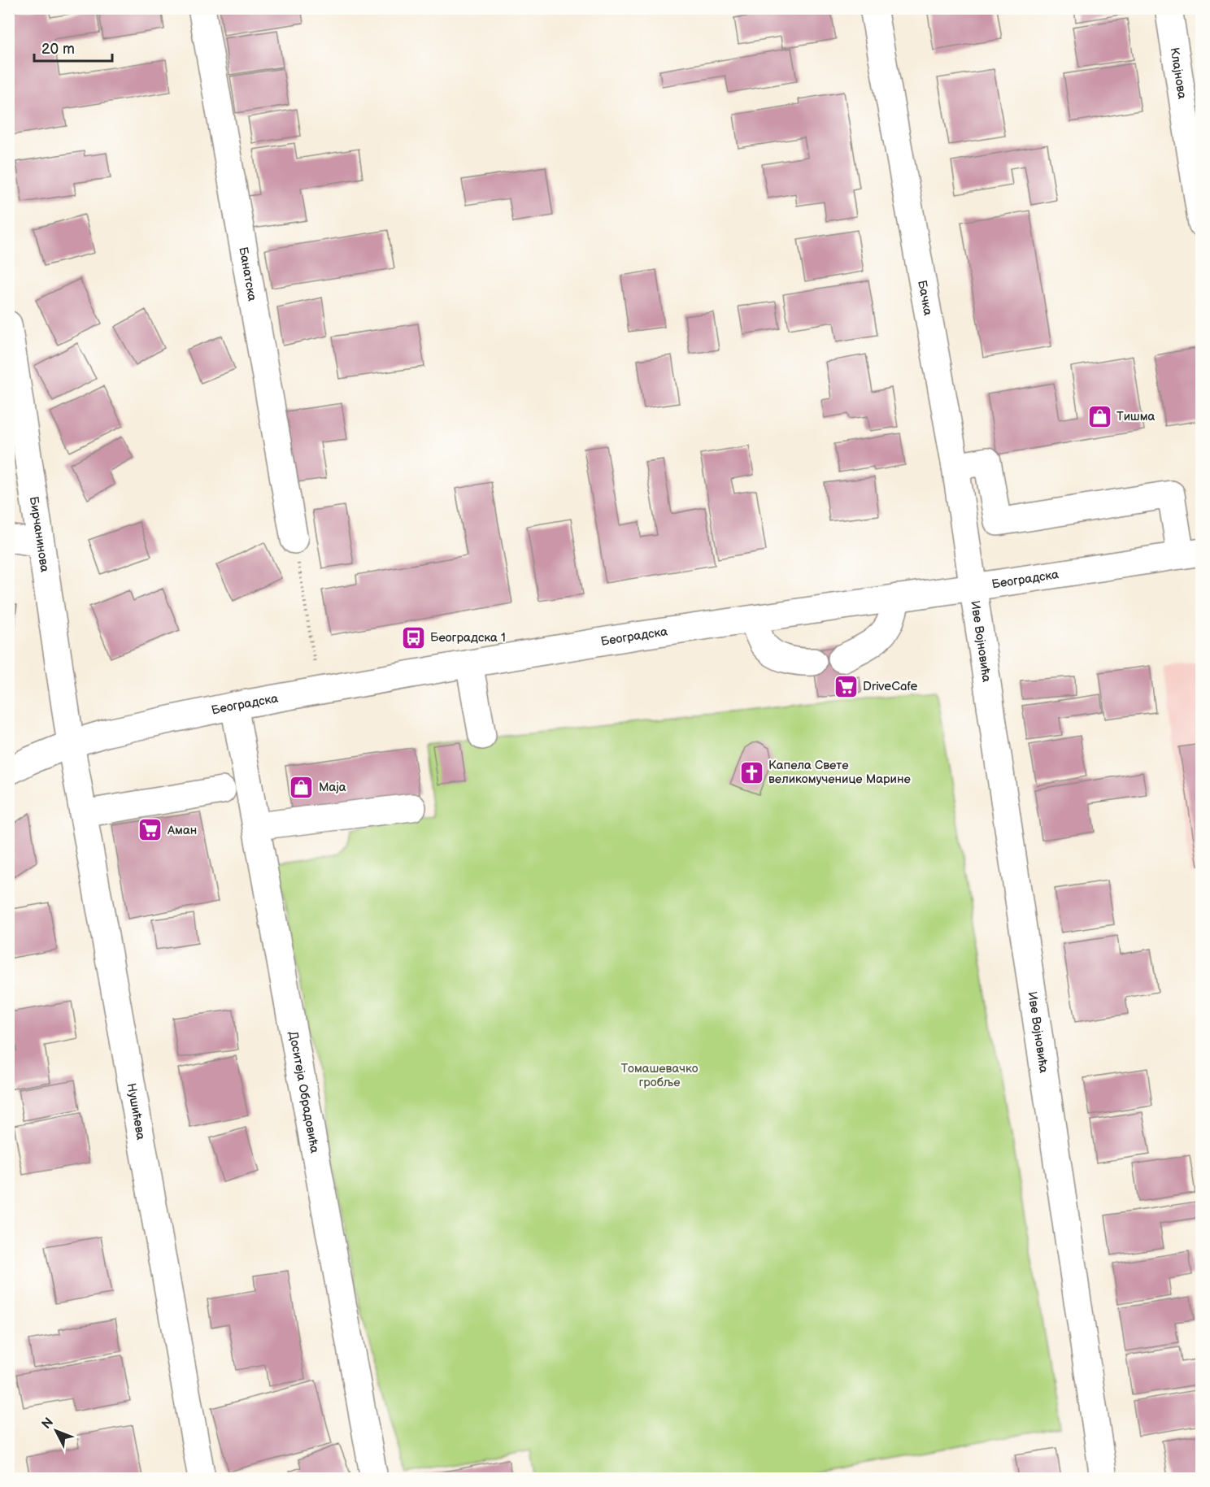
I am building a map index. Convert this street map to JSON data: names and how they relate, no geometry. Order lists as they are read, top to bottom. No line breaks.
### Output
{"streets":{"street":["Клајнова","Банатска","Бачка","Бирчанинова","Београдска","Иве Војновића","Доситеја Обрадовића","Нушићева"]},"crossings":[["Бачка","Београдска"],["Бачка","Иве Војновића"],["Бирчанинова","Београдска"],["Бирчанинова","Нушићева"],["Београдска","Иве Војновића"],["Београдска","Доситеја Обрадовића"],["Београдска","Нушићева"]],"parks":["Томашевачко гробље"],"places":{"shop":["Тишма","Маја"],"bus stop":["Београдска 1"],"supermarket":["DriveCafe","Аман"],"church":["Капела Свете великомученице Марине"]},"scale_bar":"20 m","north":"top left"}
